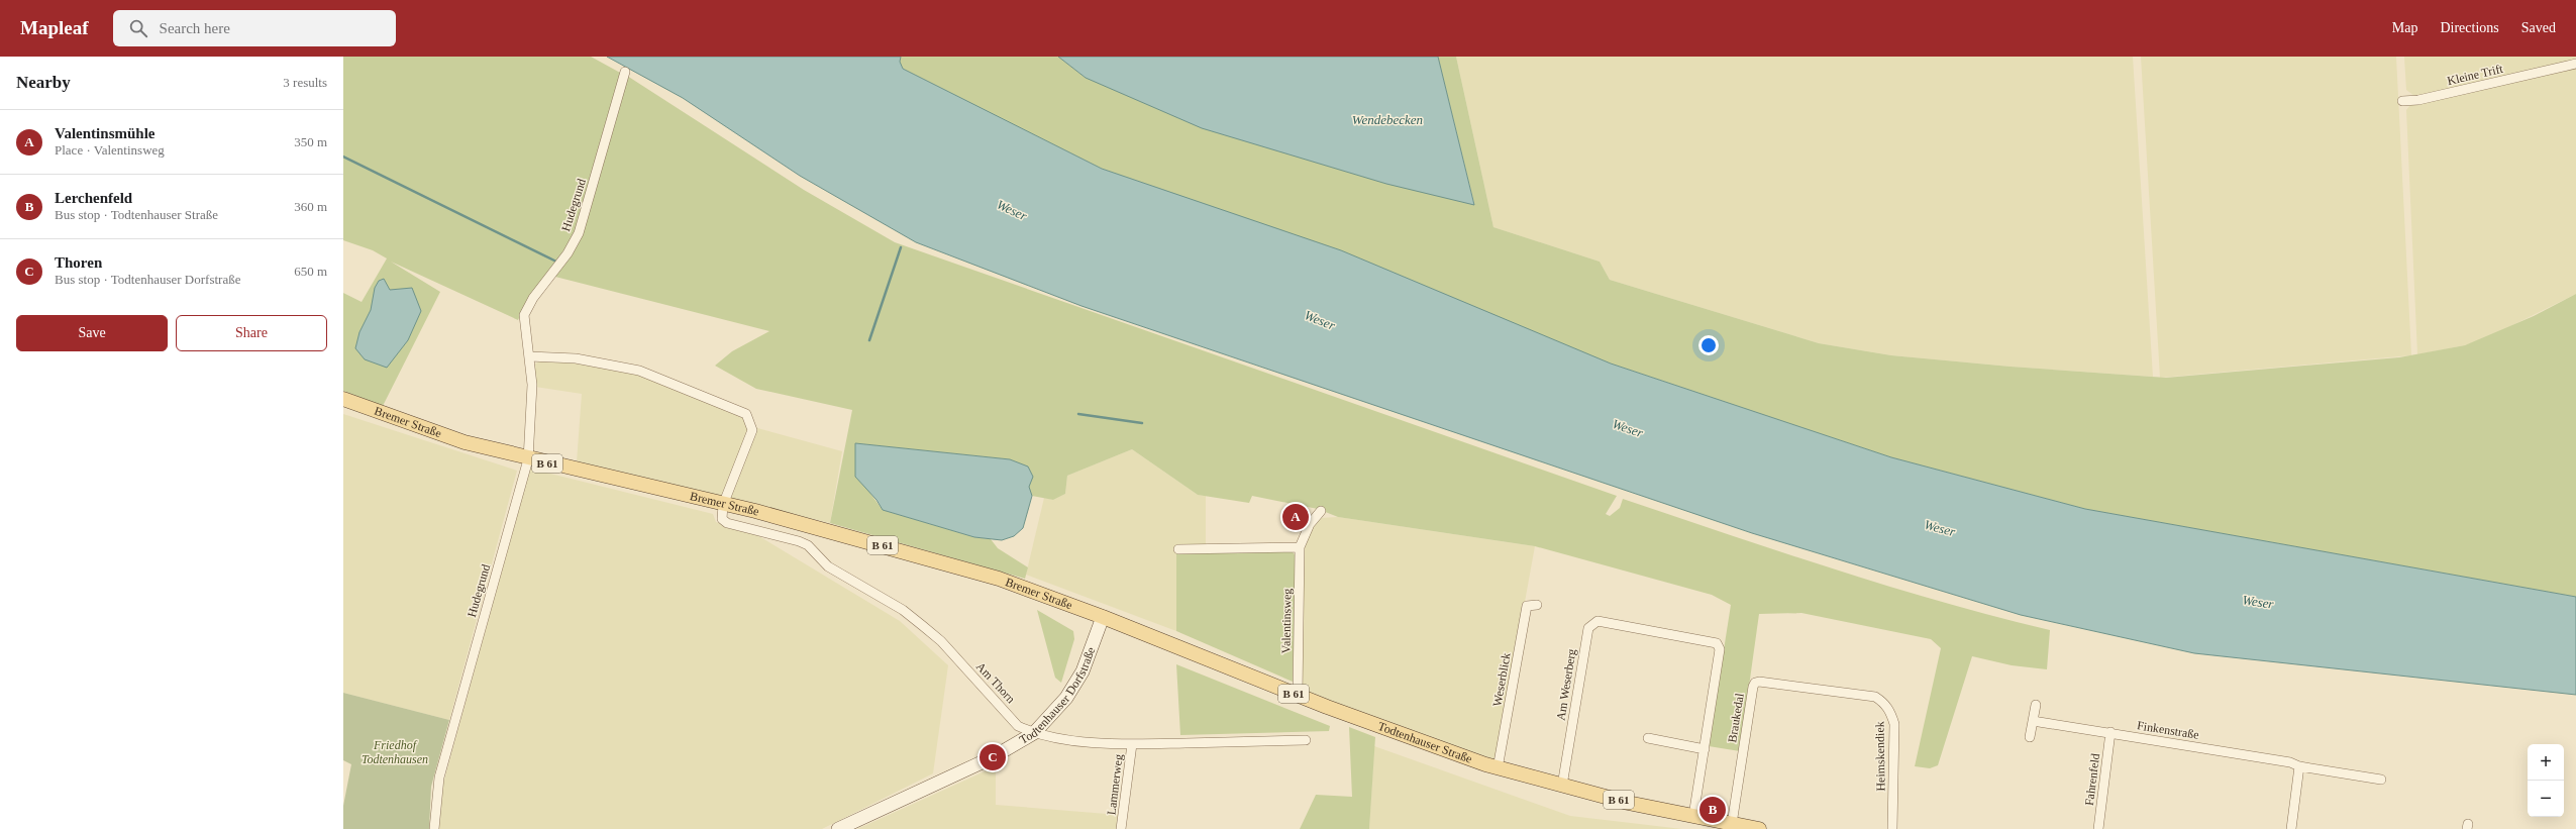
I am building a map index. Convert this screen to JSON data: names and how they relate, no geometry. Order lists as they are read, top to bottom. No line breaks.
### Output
{"streets":{"main road":["Bremer Straße","B 61","Todtenhauser Straße"],"street":["Kleine Trift","Hudegrund","Valentinsweg","Weserblick","Am Thorn","Am Weserberg","Todtenhauser Dorfstraße","Braukedal","Finkenstraße","Heimskendiek","Fahrenfeld","Lammerweg"]},"crossings":[["Hudegrund","Bremer Straße"],["Bremer Straße","Am Thorn"],["Bremer Straße","Todtenhauser Dorfstraße"],["Bremer Straße","Todtenhauser Straße"],["Valentinsweg","Todtenhauser Straße"],["Weserblick","Todtenhauser Straße"],["Am Thorn","Todtenhauser Dorfstraße"],["Am Thorn","Lammerweg"],["Am Weserberg","Todtenhauser Straße"],["Todtenhauser Dorfstraße","Todtenhauser Straße"],["Braukedal","Todtenhauser Straße"],["Braukedal","Heimskendiek"],["Finkenstraße","Fahrenfeld"]],"water":["Wendebecken","Weser"],"parks":["Friedhof Todtenhausen"],"page":{"header":"Mapleaf","search":"Search here","nav":["Map","Directions","Saved"],"heading":["Nearby","3 results"],"list":[{"mark":"A","name":"Valentinsmühle","note":"Place · Valentinsweg","value":"350 m"},{"mark":"B","name":"Lerchenfeld","note":"Bus stop · Todtenhauser Straße","value":"360 m"},{"mark":"C","name":"Thoren","note":"Bus stop · Todtenhauser Dorfstraße","value":"650 m"}],"buttons":["Save","Share"],"pins":["A","C","B"],"map_buttons":["+","−"]}}
